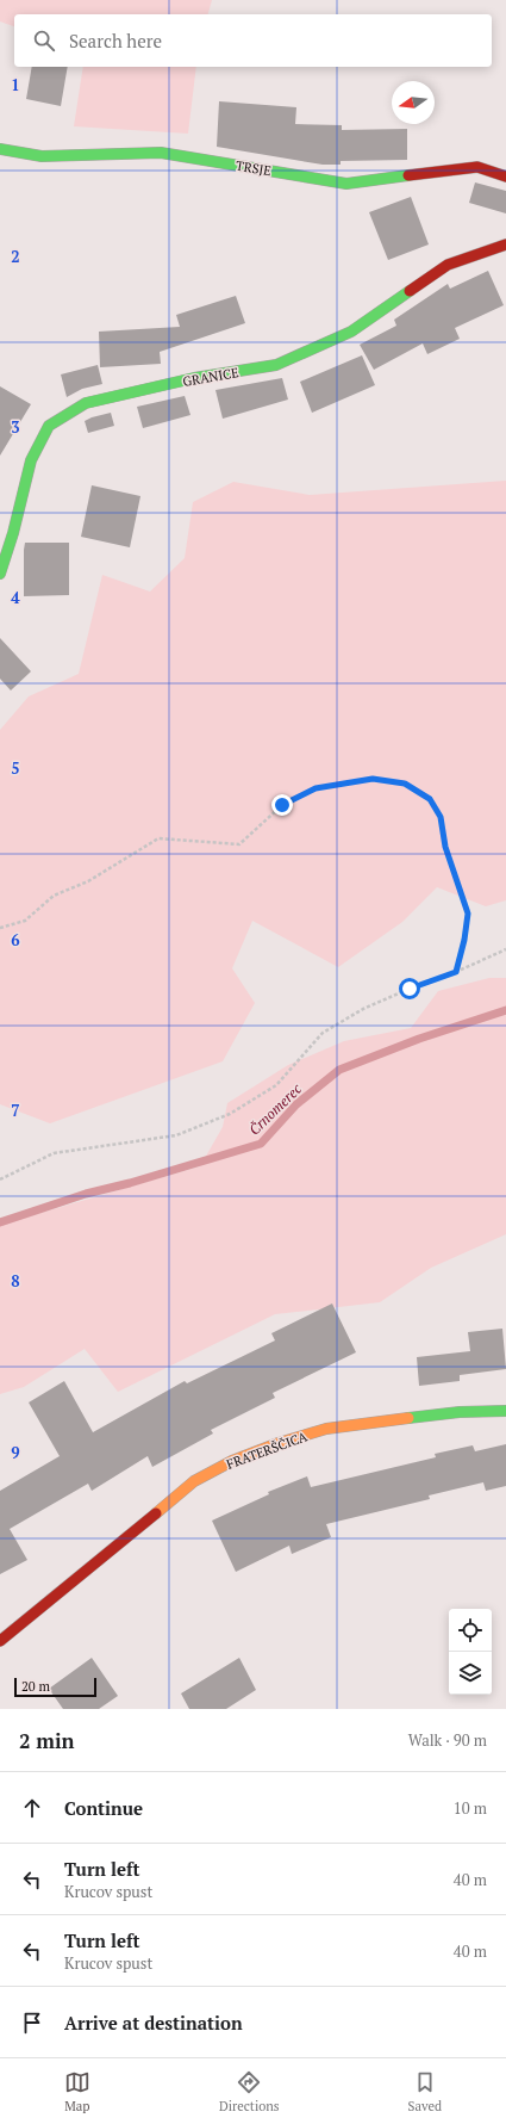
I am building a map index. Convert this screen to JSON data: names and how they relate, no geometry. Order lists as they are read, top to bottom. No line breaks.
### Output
{"streets":{"street":["TRSJE","GRANICE","FRATERŠČICA"]},"water":["Črnomerec"],"scale_bar":"20 m","north":"left","page":{"search":"Search here","scale":"20 m","heading":["2 min","Walk · 90 m"],"list":[["Continue","10 m"],["Turn left","Krucov spust","40 m"],["Turn left","Krucov spust","40 m"],"Arrive at destination"],"nav":["Map","Directions","Saved"]},"grid":{"rows":["1","2","3","4","5","6","7","8","9"]}}
